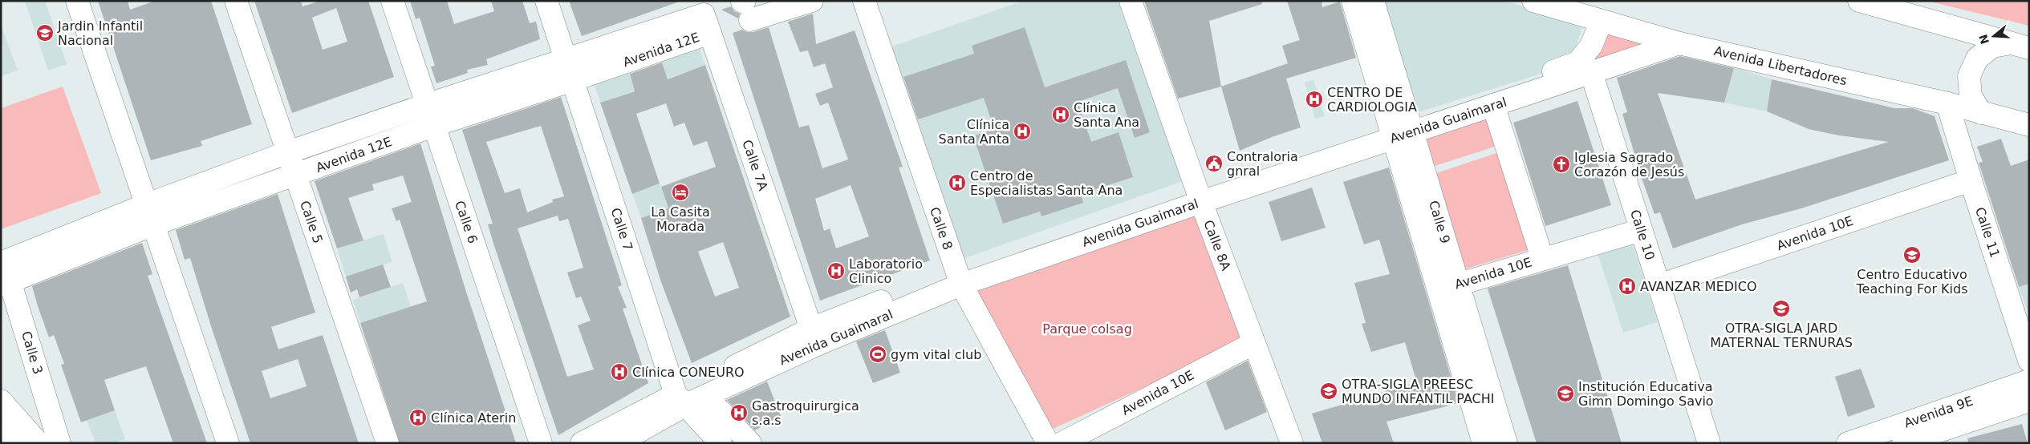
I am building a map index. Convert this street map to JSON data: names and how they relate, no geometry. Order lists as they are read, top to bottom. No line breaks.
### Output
{"streets":{"street":["Avenida 12E","Avenida Libertadores","Avenida Guaimaral","Calle 7A","Calle 5","Calle 6","Calle 9","Calle 8","Calle 7","Calle 11","Avenida 10E","Calle 10","Calle 8A","Calle 3","Avenida 9E"]},"crossings":[["Avenida 12E","Calle 7A"],["Avenida 12E","Calle 5"],["Avenida 12E","Calle 6"],["Avenida 12E","Calle 7"],["Avenida 12E","Calle 3"],["Avenida Libertadores","Avenida Guaimaral"],["Avenida Libertadores","Calle 11"],["Avenida Guaimaral","Calle 7A"],["Avenida Guaimaral","Calle 9"],["Avenida Guaimaral","Calle 8"],["Avenida Guaimaral","Calle 7"],["Avenida Guaimaral","Calle 10"],["Avenida Guaimaral","Calle 8A"],["Calle 9","Avenida 10E"],["Calle 11","Avenida 10E"],["Avenida 10E","Calle 10"],["Avenida 10E","Calle 8A"]],"parks":["Parque colsag"],"places":{"school or university":["Jardin Infantil Nacional","Centro Educativo Teaching For Kids","OTRA-SIGLA JARD MATERNAL TERNURAS","OTRA-SIGLA PREESC MUNDO INFANTIL PACHI","Institución Educativa Gimn Domingo Savio"],"hospital":["CENTRO DE CARDIOLOGIA","Clínica Santa Ana","Clínica Santa Anta","Centro de Especialistas Santa Ana","Laboratorio Clinico","AVANZAR MEDICO","Clínica CONEURO","Gastroquirurgica s.a.s","Clínica Aterin"],"public building":["Contraloria gnral"],"church":["Iglesia Sagrado Corazón de Jesús"],"hotel":["La Casita Morada"],"sports":["gym vital club"]},"north":"left"}
